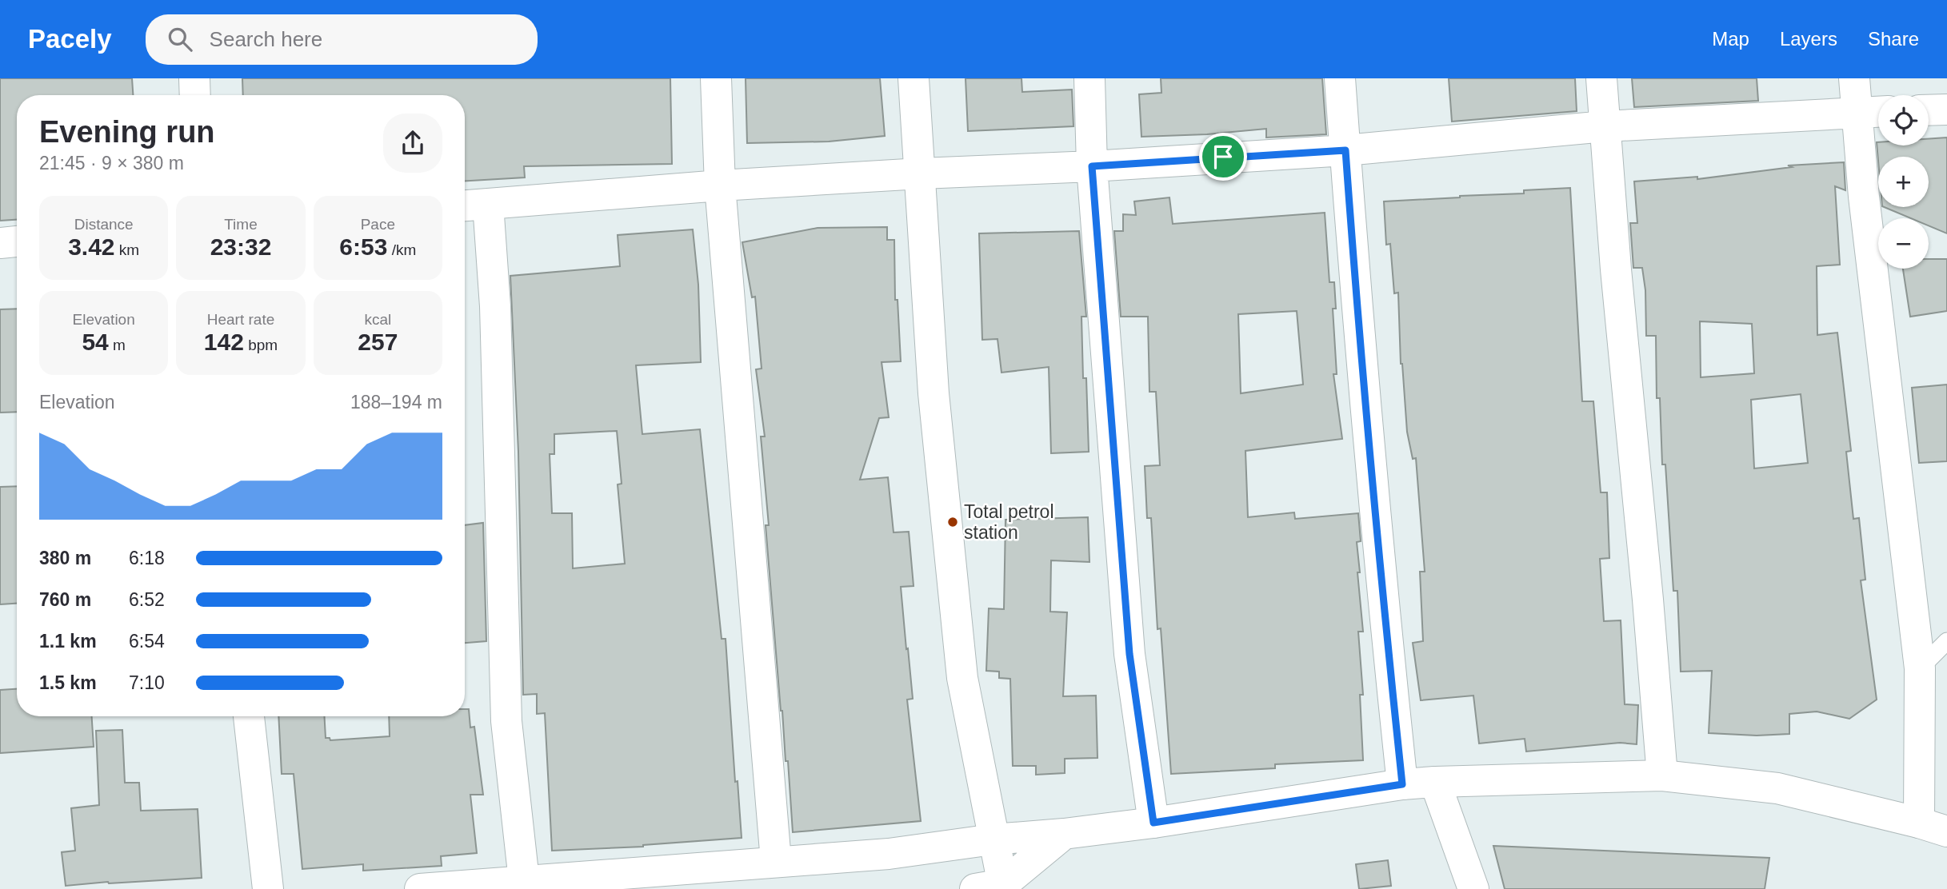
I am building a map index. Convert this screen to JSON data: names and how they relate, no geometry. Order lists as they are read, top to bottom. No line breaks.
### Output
{"places":["Total petrol station"],"page":{"header":"Pacely","search":"Search here","nav":["Map","Layers","Share"],"map_buttons":["+","−"],"heading":["Evening run","21:45 · 9 × 380 m"],"stats":[["Distance","3.42 km"],["Time","23:32"],["Pace","6:53 /km"],["Elevation","54 m"],["Heart rate","142 bpm"],["kcal","257"]],"chart":["Elevation","188–194 m"],"list":[{"name":"380 m","note":"6:18"},{"name":"760 m","note":"6:52"},{"name":"1.1 km","note":"6:54"},{"name":"1.5 km","note":"7:10"}]}}
